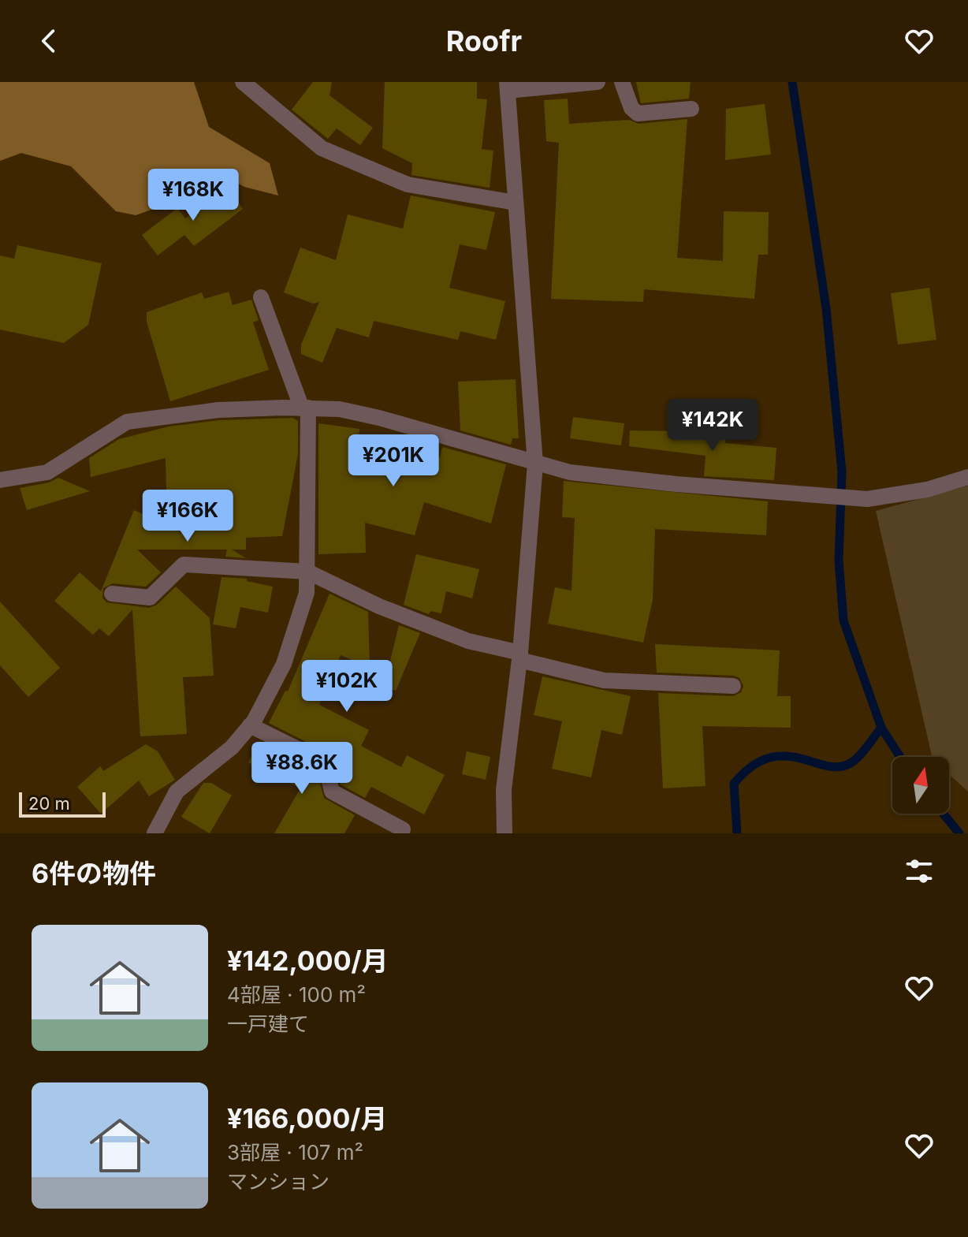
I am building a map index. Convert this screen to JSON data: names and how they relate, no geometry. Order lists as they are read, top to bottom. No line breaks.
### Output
{"scale_bar":"20 m","north":"top","page":{"header":"Roofr","price":["¥168K","¥142K","¥201K","¥166K","¥102K","¥88.6K"],"scale":"20 m","heading":"6件の物件","list":[{"name":"¥142,000/月","note":"4部屋 · 100 m² · 一戸建て"},{"name":"¥166,000/月","note":"3部屋 · 107 m² · マンション"}]}}
